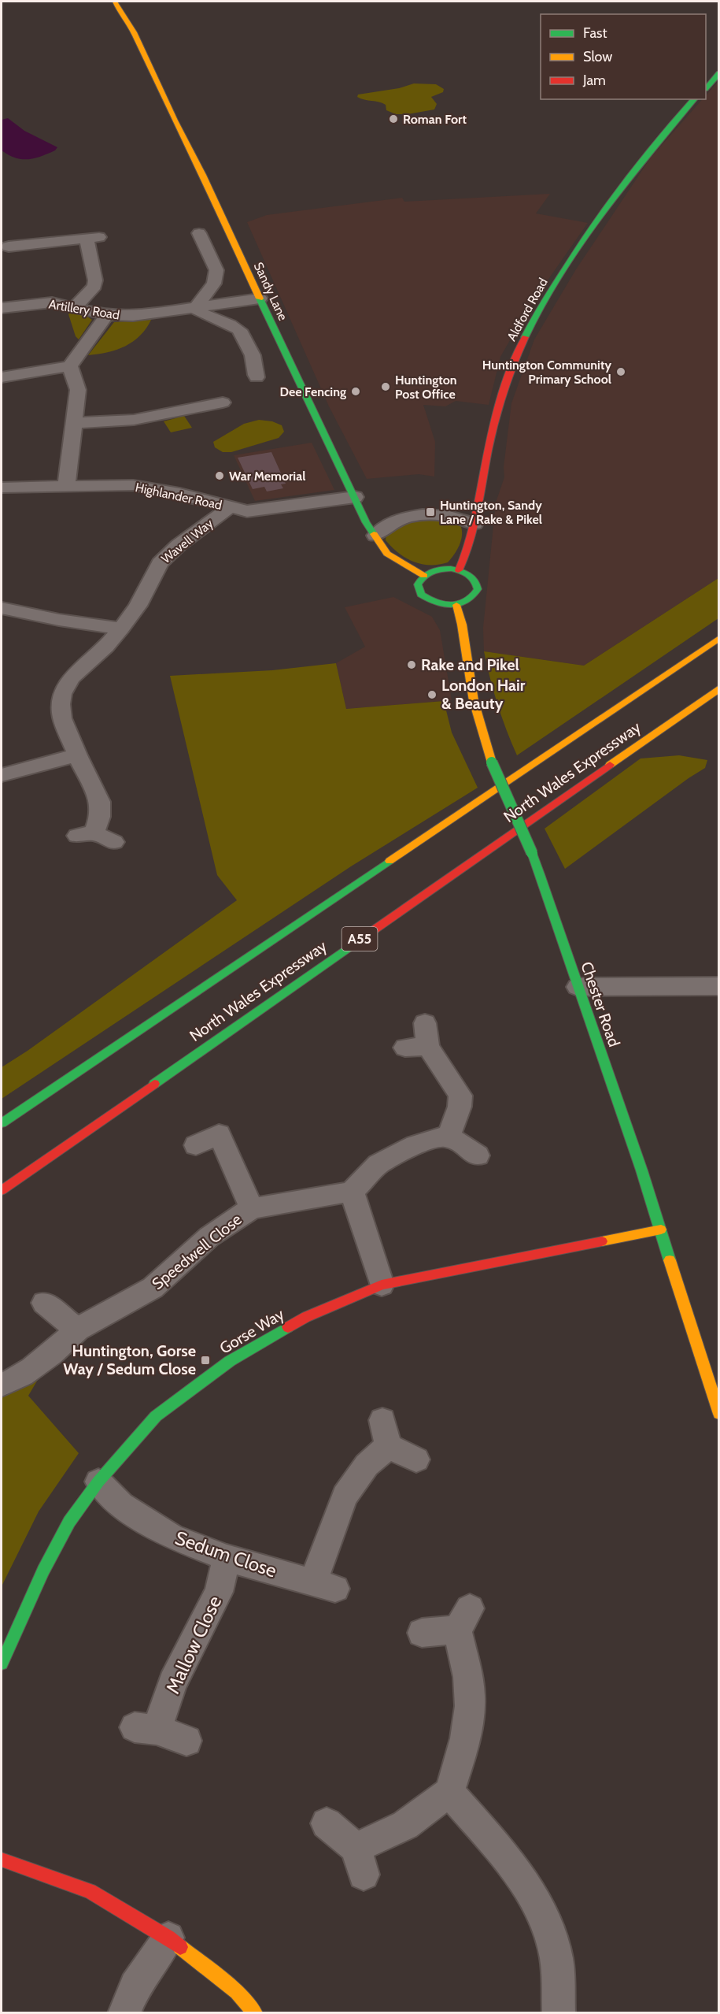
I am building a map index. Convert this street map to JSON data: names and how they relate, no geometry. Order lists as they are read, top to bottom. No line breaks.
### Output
{"streets":{"main road":["Sandy Lane","Aldford Road","North Wales Expressway","A55","Chester Road","Gorse Way"],"street":["Artillery Road","Highlander Road","Wavell Way","Speedwell Close","Sedum Close","Mallow Close"]},"crossings":[["Sandy Lane","Artillery Road"],["Sandy Lane","Aldford Road"],["Sandy Lane","Highlander Road"],["Sandy Lane","Chester Road"],["Aldford Road","Chester Road"],["Highlander Road","Wavell Way"],["Chester Road","Gorse Way"],["Gorse Way","Sedum Close"],["Sedum Close","Mallow Close"]],"places":{"other":["Roman Fort","Huntington Community Primary School","Huntington Post Office","Dee Fencing","War Memorial","Rake and Pikel","London Hair & Beauty"],"transit":["Huntington, Sandy Lane / Rake & Pikel","Huntington, Gorse Way / Sedum Close"]},"legend":["Fast","Slow","Jam"]}
